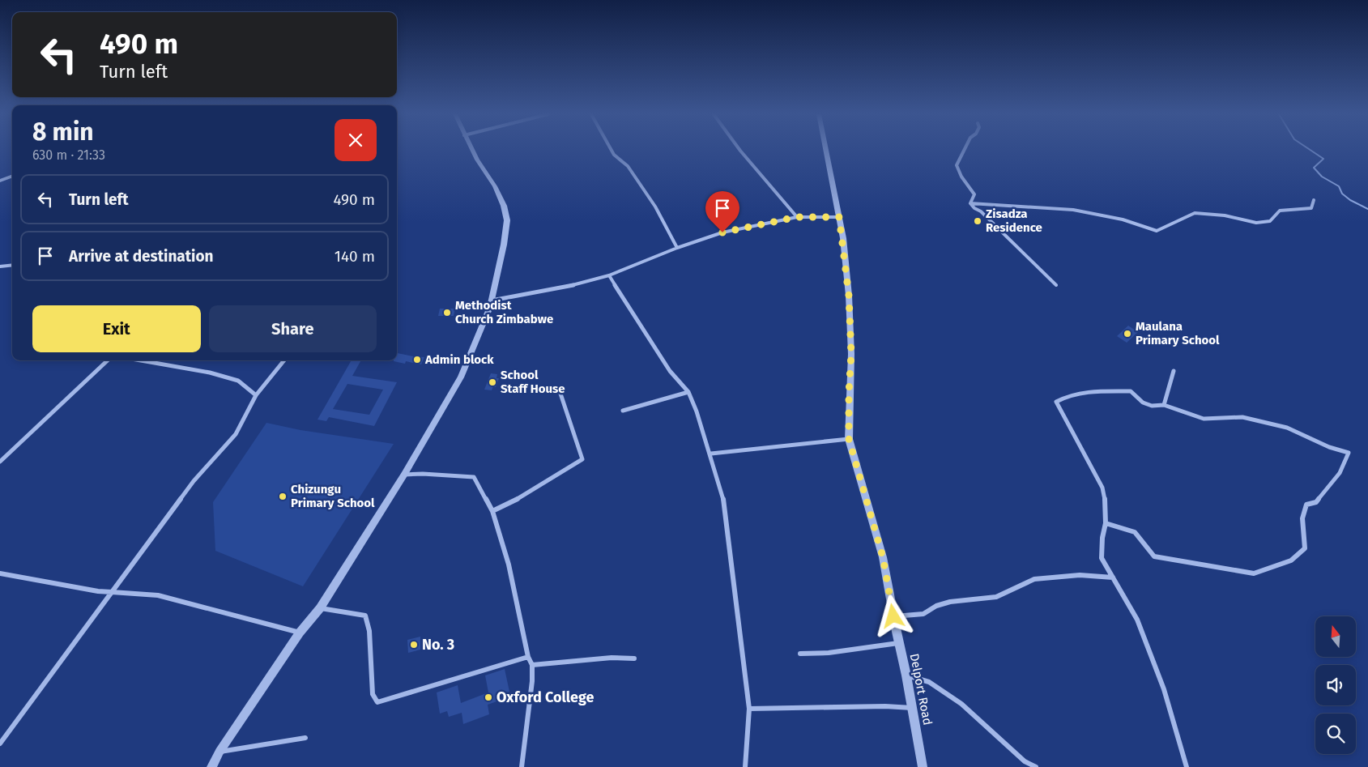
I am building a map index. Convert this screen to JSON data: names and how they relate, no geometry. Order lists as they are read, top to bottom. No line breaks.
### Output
{"streets":{"street":["Delport Road"]},"places":["Zisadza Residence","Methodist Church Zimbabwe","Maulana Primary School","Admin block","School Staff House","Chizungu Primary School","No. 3","Oxford College"],"north":"top","page":{"turn":["490 m","Turn left"],"heading":["8 min","630 m · 21:33"],"list":[{"name":"Turn left","value":"490 m"},{"name":"Arrive at destination","value":"140 m"}],"buttons":["Exit","Share"]}}
